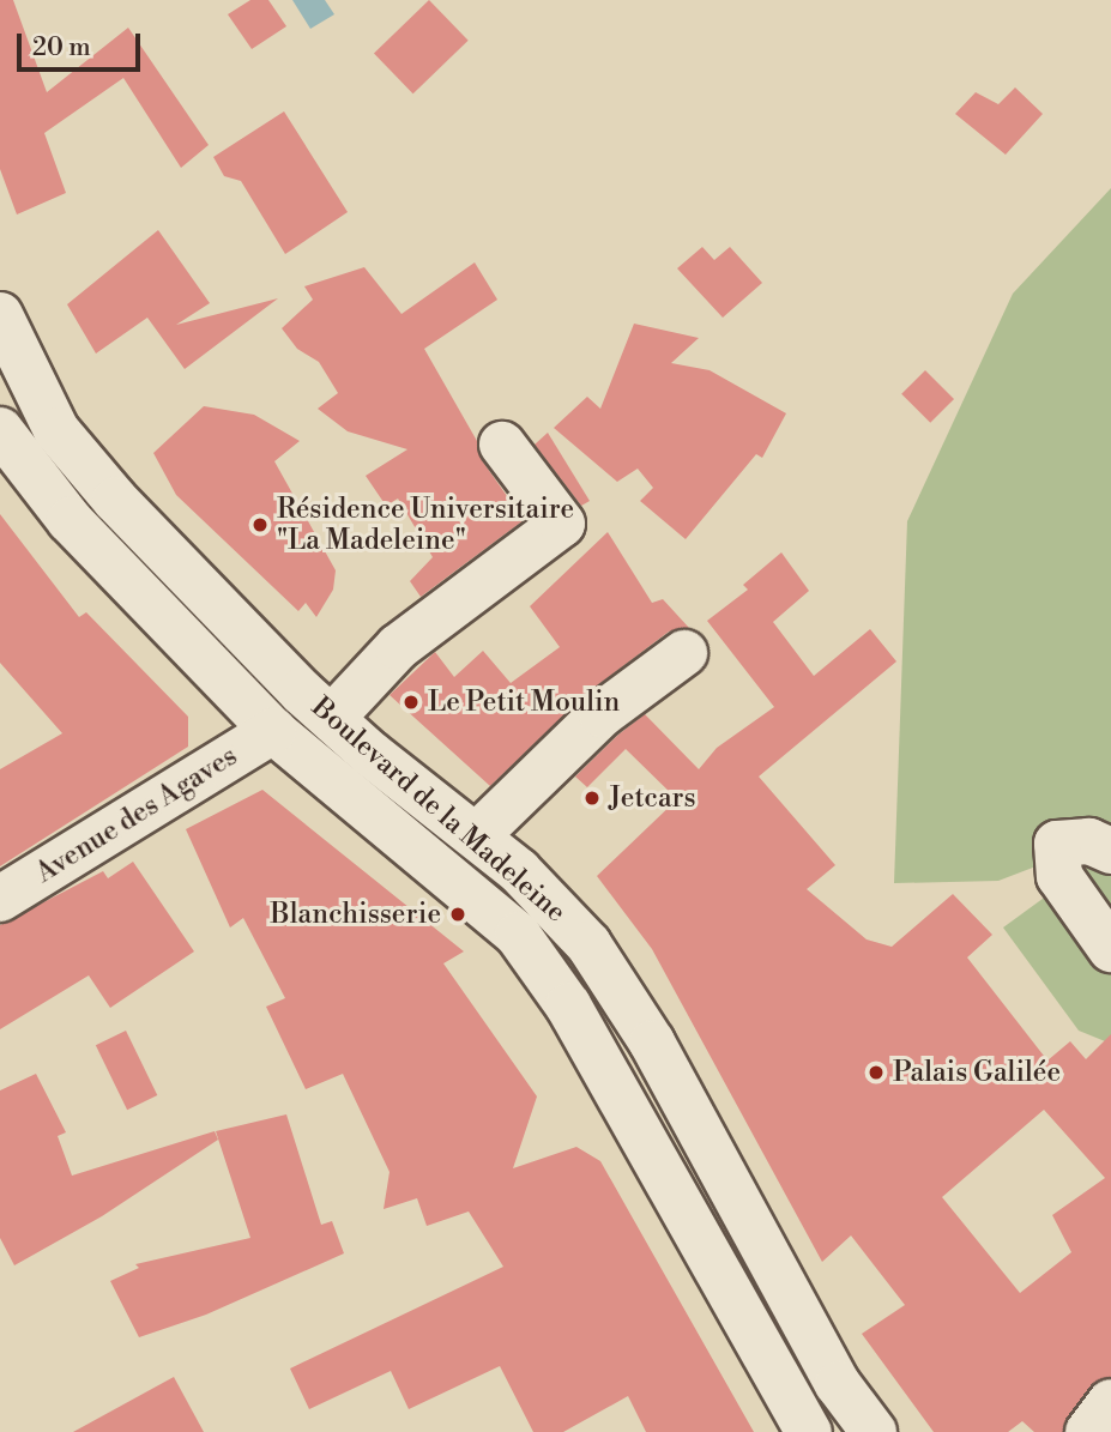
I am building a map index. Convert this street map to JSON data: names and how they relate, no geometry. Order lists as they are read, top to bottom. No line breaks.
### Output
{"streets":{"street":["Boulevard de la Madeleine","Avenue des Agaves"]},"crossings":[["Boulevard de la Madeleine","Avenue des Agaves"]],"places":["Résidence Universitaire \"La Madeleine\"","Le Petit Moulin","Jetcars","Blanchisserie","Palais Galilée"],"scale_bar":"20 m"}
